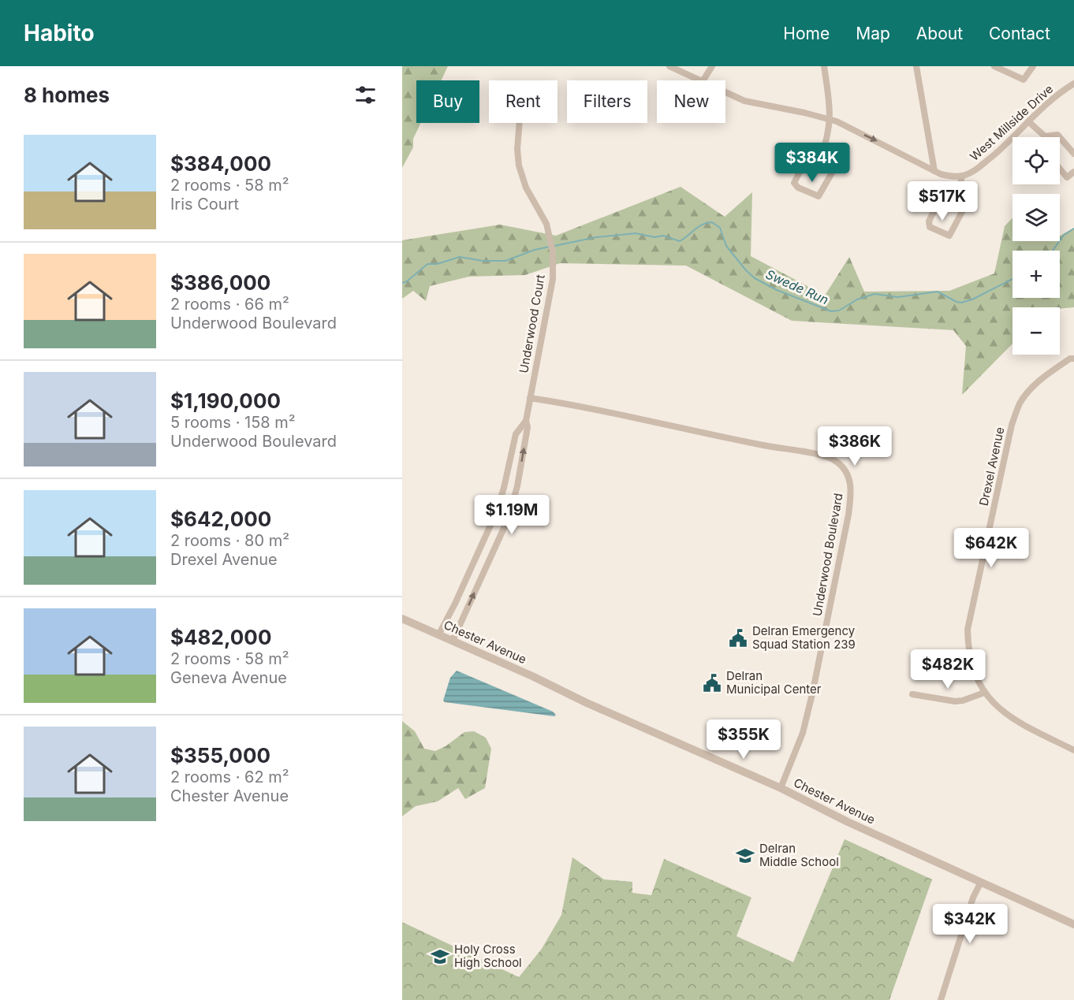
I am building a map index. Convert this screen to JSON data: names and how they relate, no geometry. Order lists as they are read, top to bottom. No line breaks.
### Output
{"streets":{"street":["West Millside Drive","Underwood Court","Drexel Avenue","Underwood Boulevard","Chester Avenue"]},"crossings":[["Underwood Court","Underwood Boulevard"],["Underwood Boulevard","Chester Avenue"]],"water":["Swede Run"],"places":{"public building":["Delran Emergency Squad Station 239","Delran Municipal Center"],"school or university":["Delran Middle School","Holy Cross High School"]},"page":{"header":"Habito","nav":["Home","Map","About","Contact"],"heading":"8 homes","chip":["Buy","Rent","Filters","New"],"list":[{"name":"$384,000","note":"2 rooms · 58 m² · Iris Court"},{"name":"$386,000","note":"2 rooms · 66 m² · Underwood Boulevard"},{"name":"$1,190,000","note":"5 rooms · 158 m² · Underwood Boulevard"},{"name":"$642,000","note":"2 rooms · 80 m² · Drexel Avenue"},{"name":"$482,000","note":"2 rooms · 58 m² · Geneva Avenue"},{"name":"$355,000","note":"2 rooms · 62 m² · Chester Avenue"}],"map_buttons":["+","−"],"price":["$384K","$517K","$386K","$1.19M","$642K","$482K","$355K","$342K"]}}
